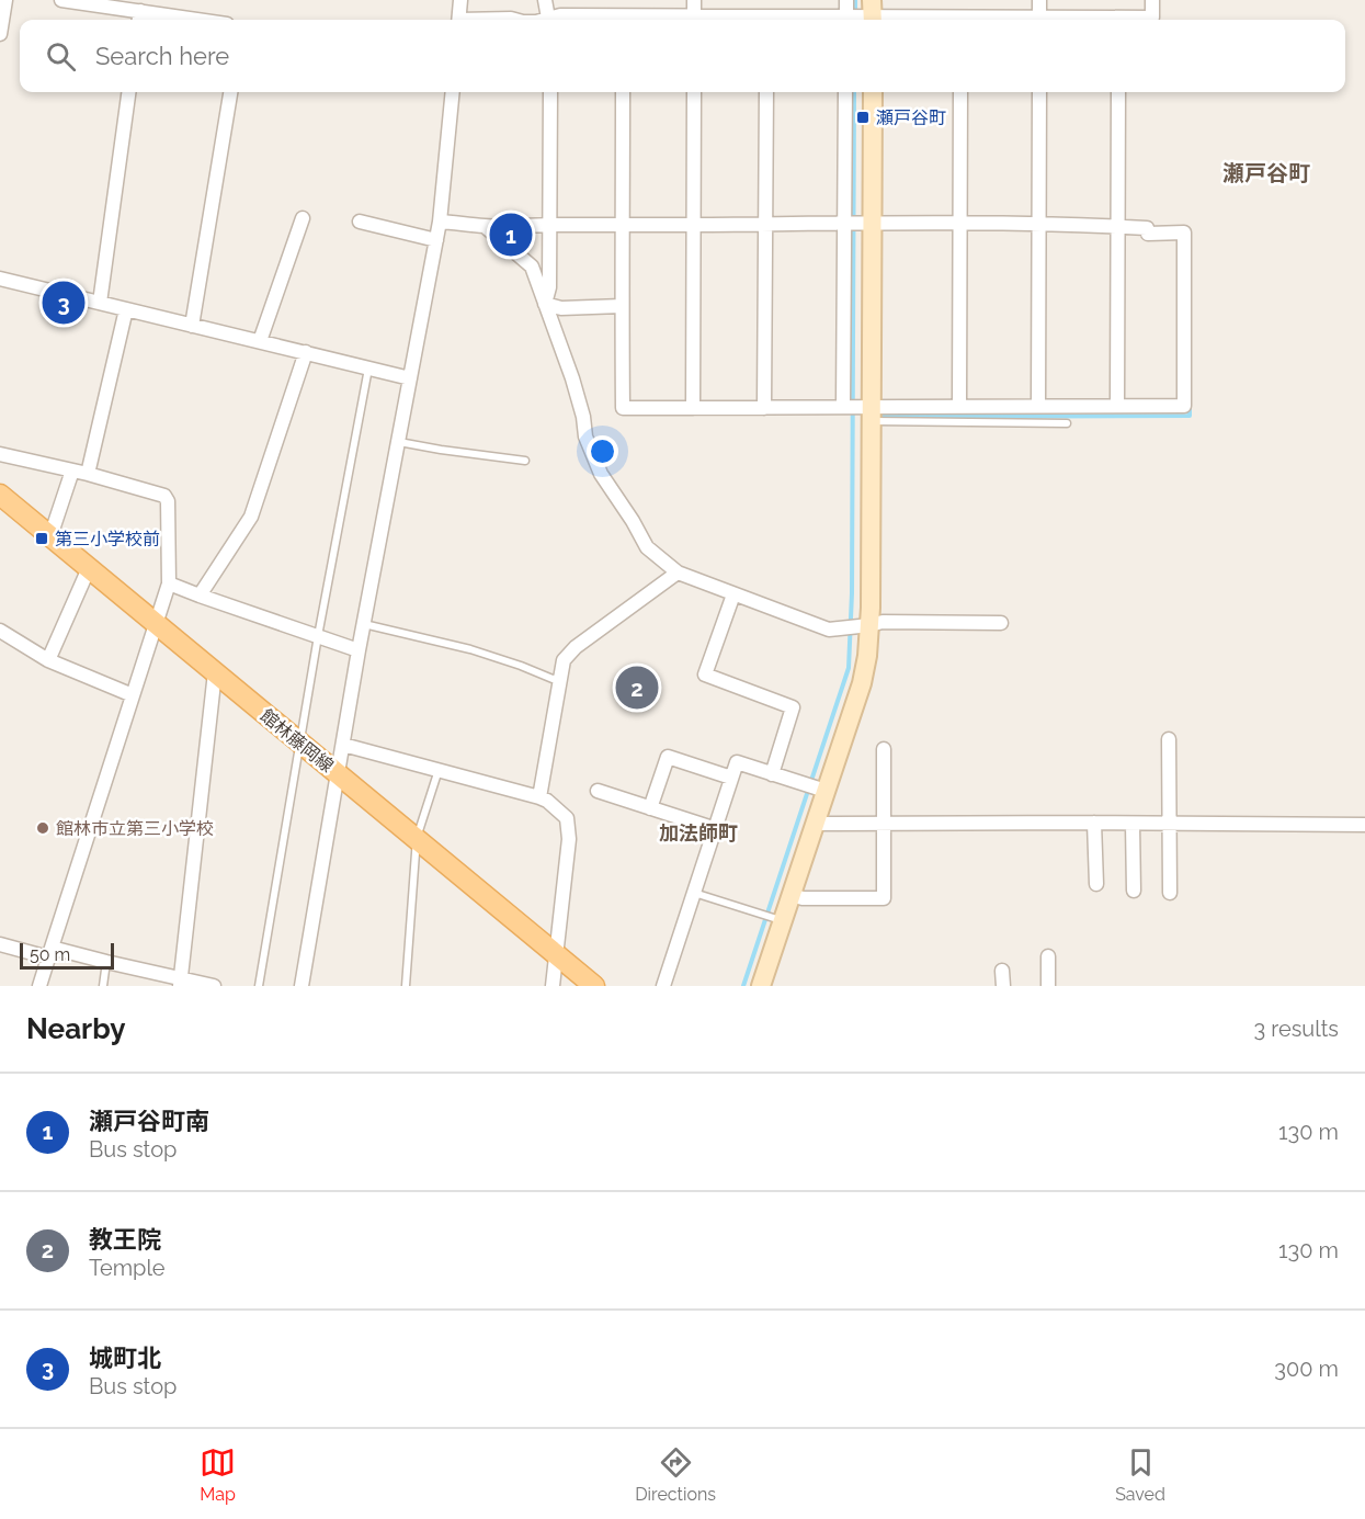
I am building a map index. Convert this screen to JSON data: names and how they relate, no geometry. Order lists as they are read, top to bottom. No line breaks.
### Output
{"streets":{"main road":["館林藤岡線"]},"districts":["瀬戸谷町","加法師町"],"places":{"transit":["瀬戸谷町","第三小学校前"],"other":["館林市立第三小学校"]},"scale_bar":"50 m","page":{"search":"Search here","pins":["1","3","2"],"scale":"50 m","heading":["Nearby","3 results"],"list":[{"mark":"1","name":"瀬戸谷町南","note":"Bus stop","value":"130 m"},{"mark":"2","name":"教王院","note":"Temple","value":"130 m"},{"mark":"3","name":"城町北","note":"Bus stop","value":"300 m"}],"nav":["Map","Directions","Saved"]}}
